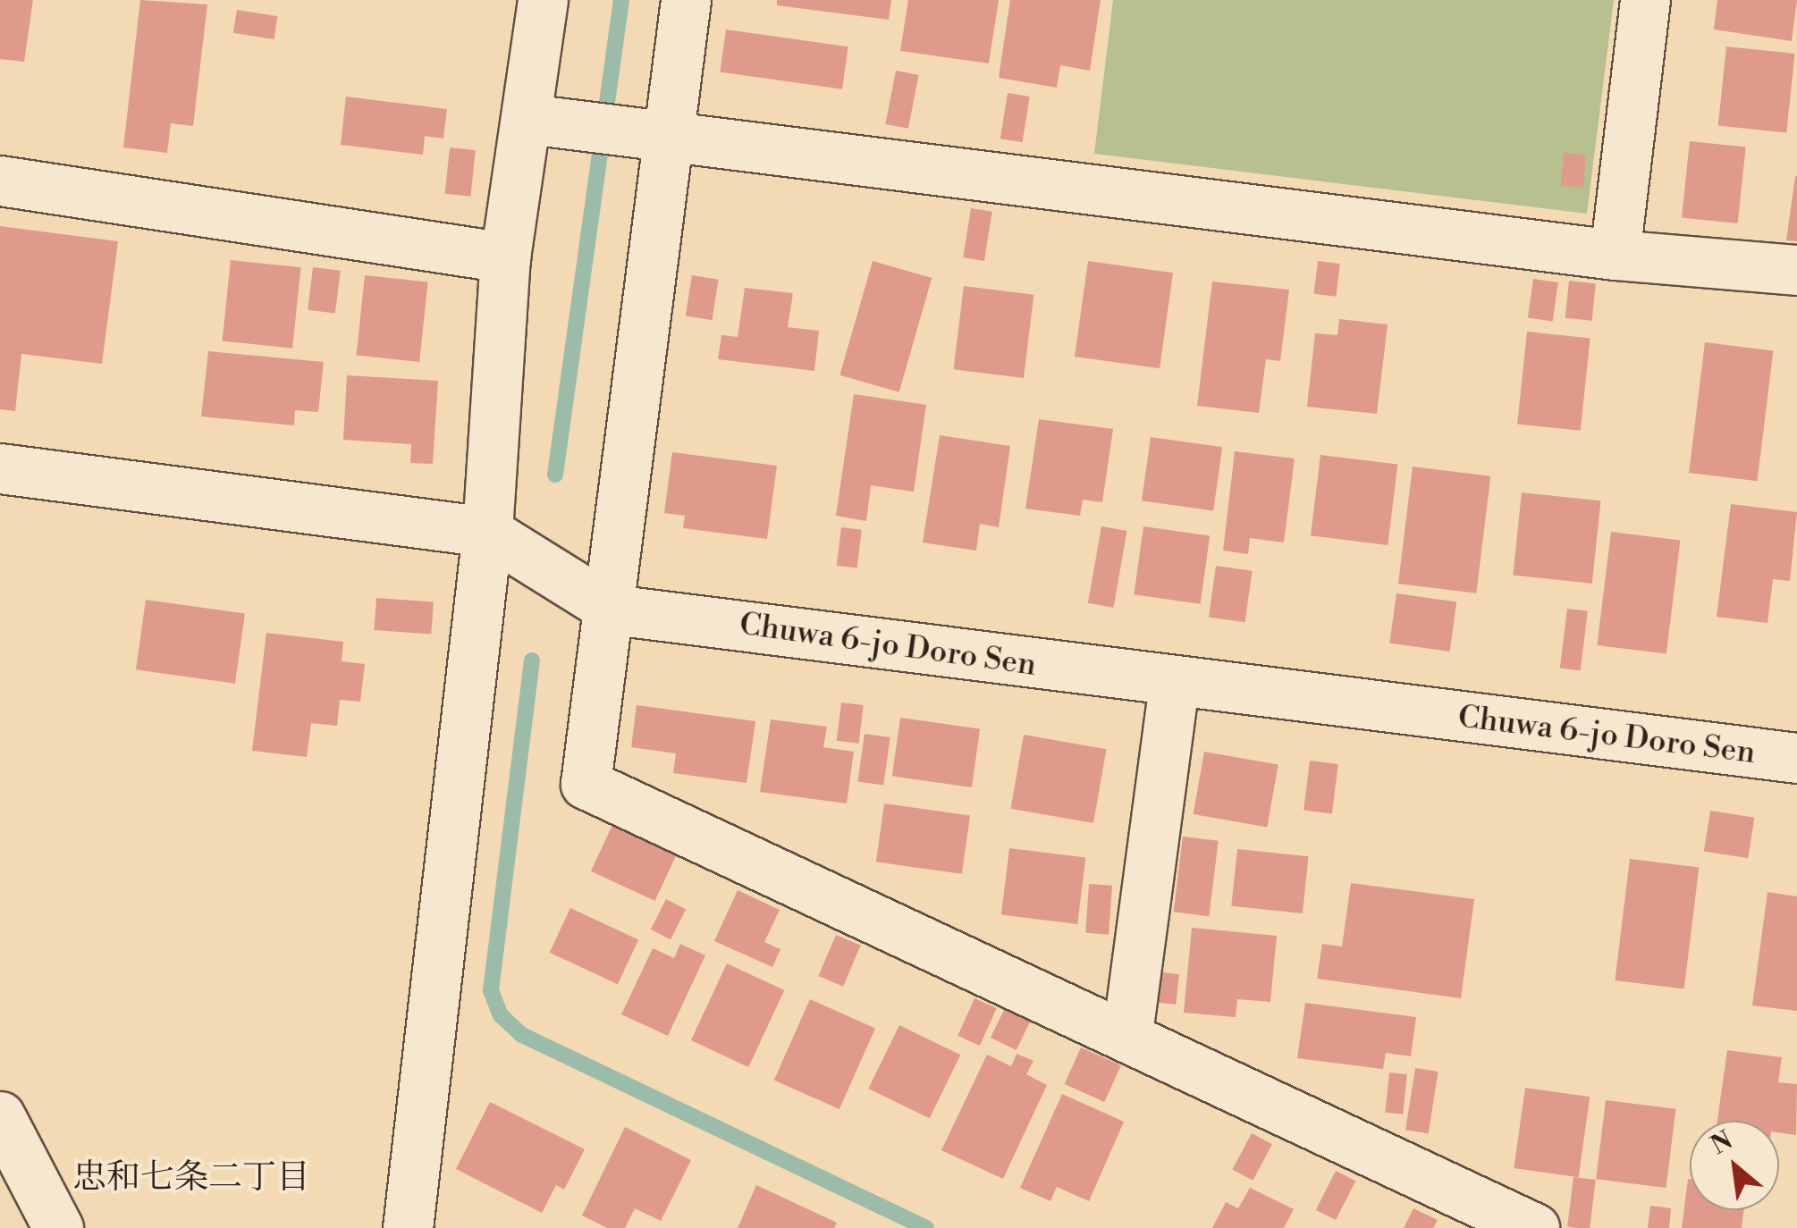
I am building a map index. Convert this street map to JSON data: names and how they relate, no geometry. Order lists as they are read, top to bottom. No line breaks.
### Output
{"streets":{"street":["Chuwa 6-jo Doro Sen"]},"districts":["忠和七条二丁目"],"north":"top left"}
